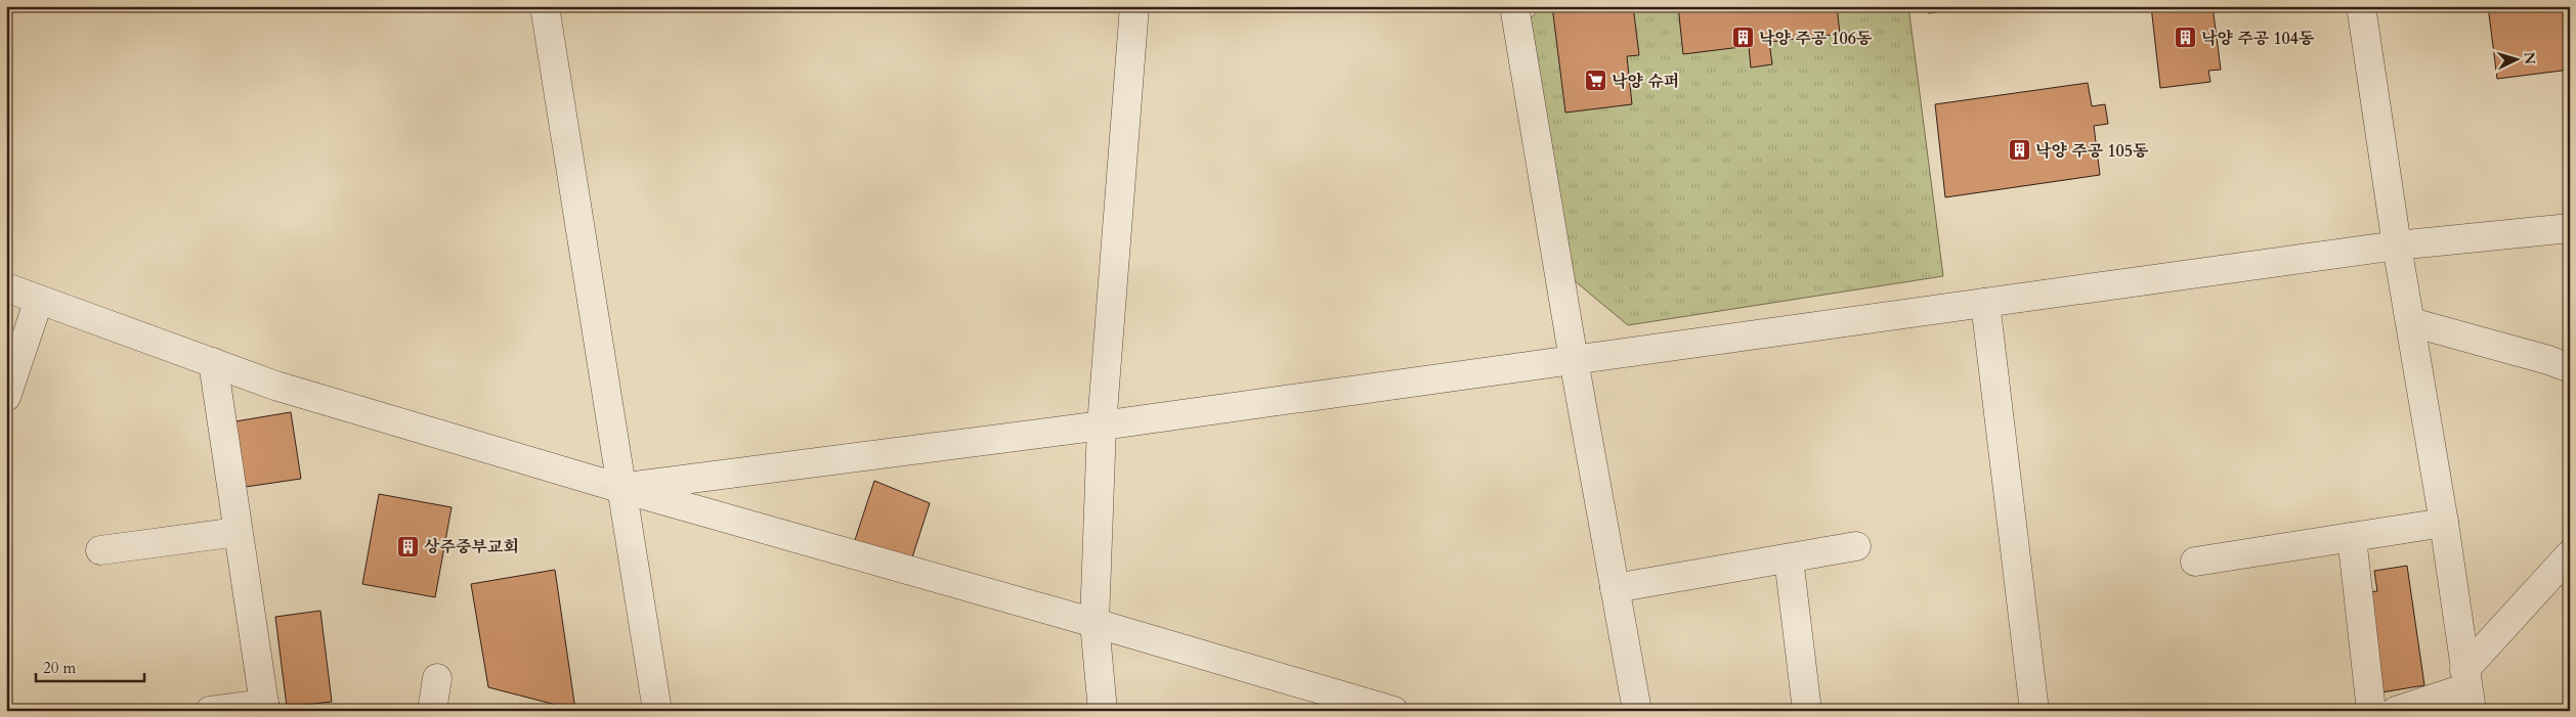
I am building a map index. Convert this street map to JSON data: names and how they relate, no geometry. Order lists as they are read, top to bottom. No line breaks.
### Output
{"places":{"building":["낙양 주공 106동","낙양 주공 104동","낙양 주공 105동","상주중부교회"],"supermarket":["낙양 슈퍼"]},"scale_bar":"20 m","north":"right"}
